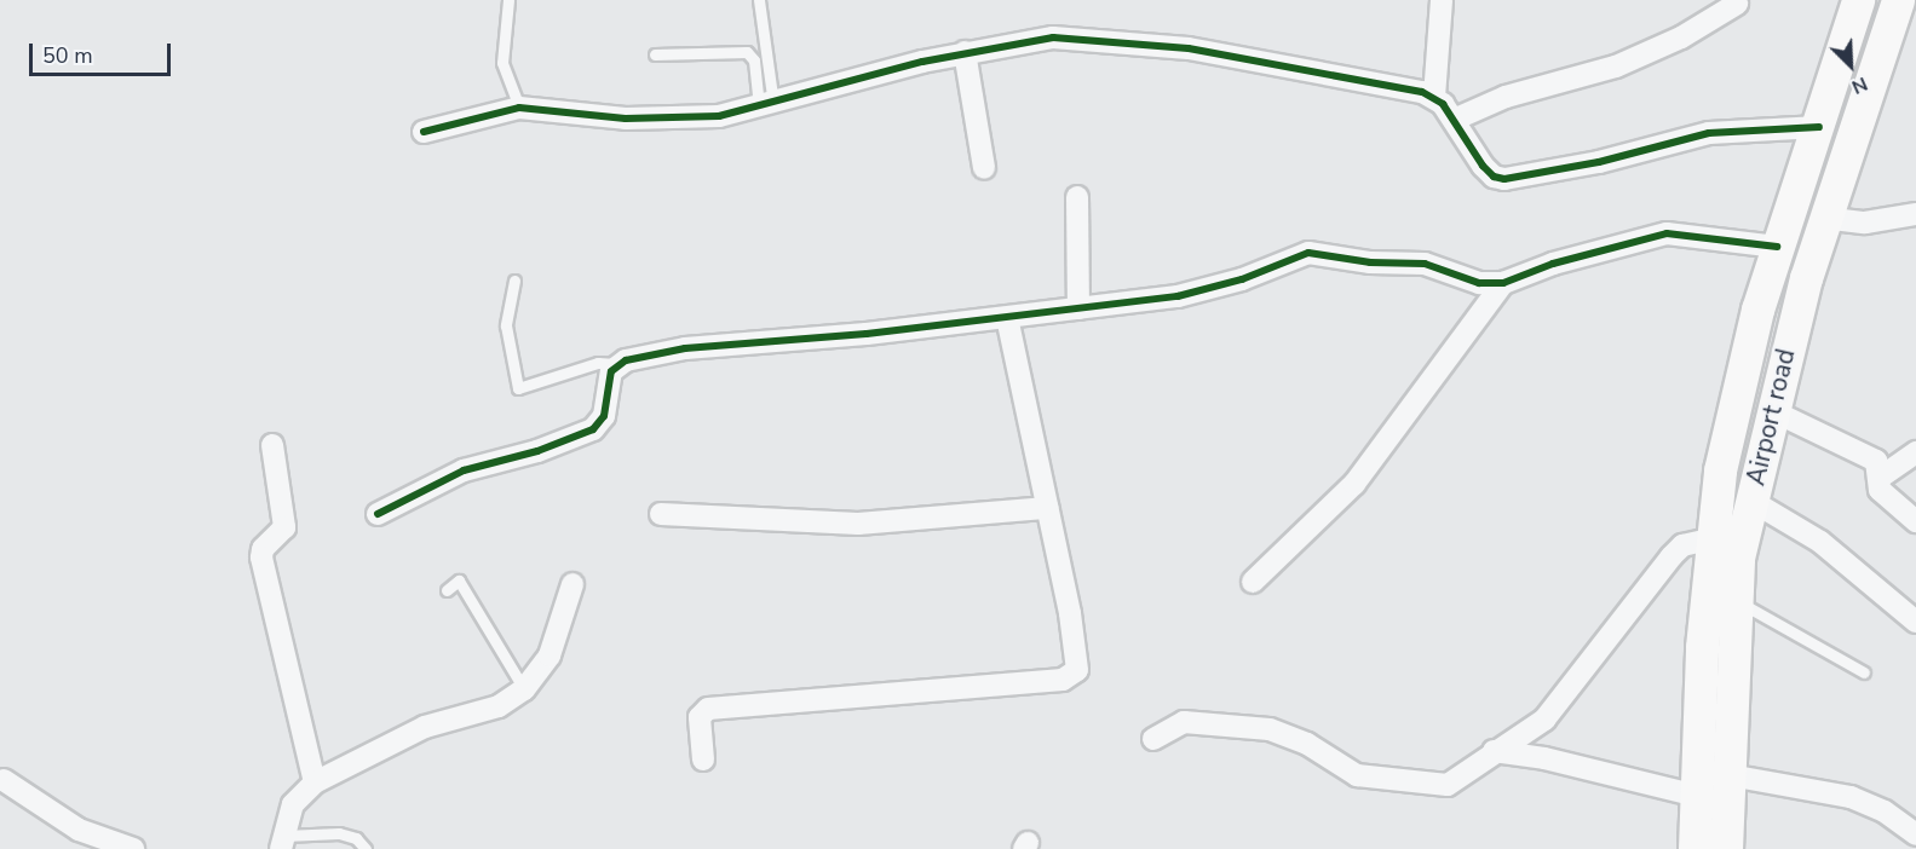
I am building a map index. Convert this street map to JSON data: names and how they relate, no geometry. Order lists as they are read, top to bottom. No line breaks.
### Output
{"streets":{"main road":["Airport road"]},"scale_bar":"50 m","north":"bottom right"}
